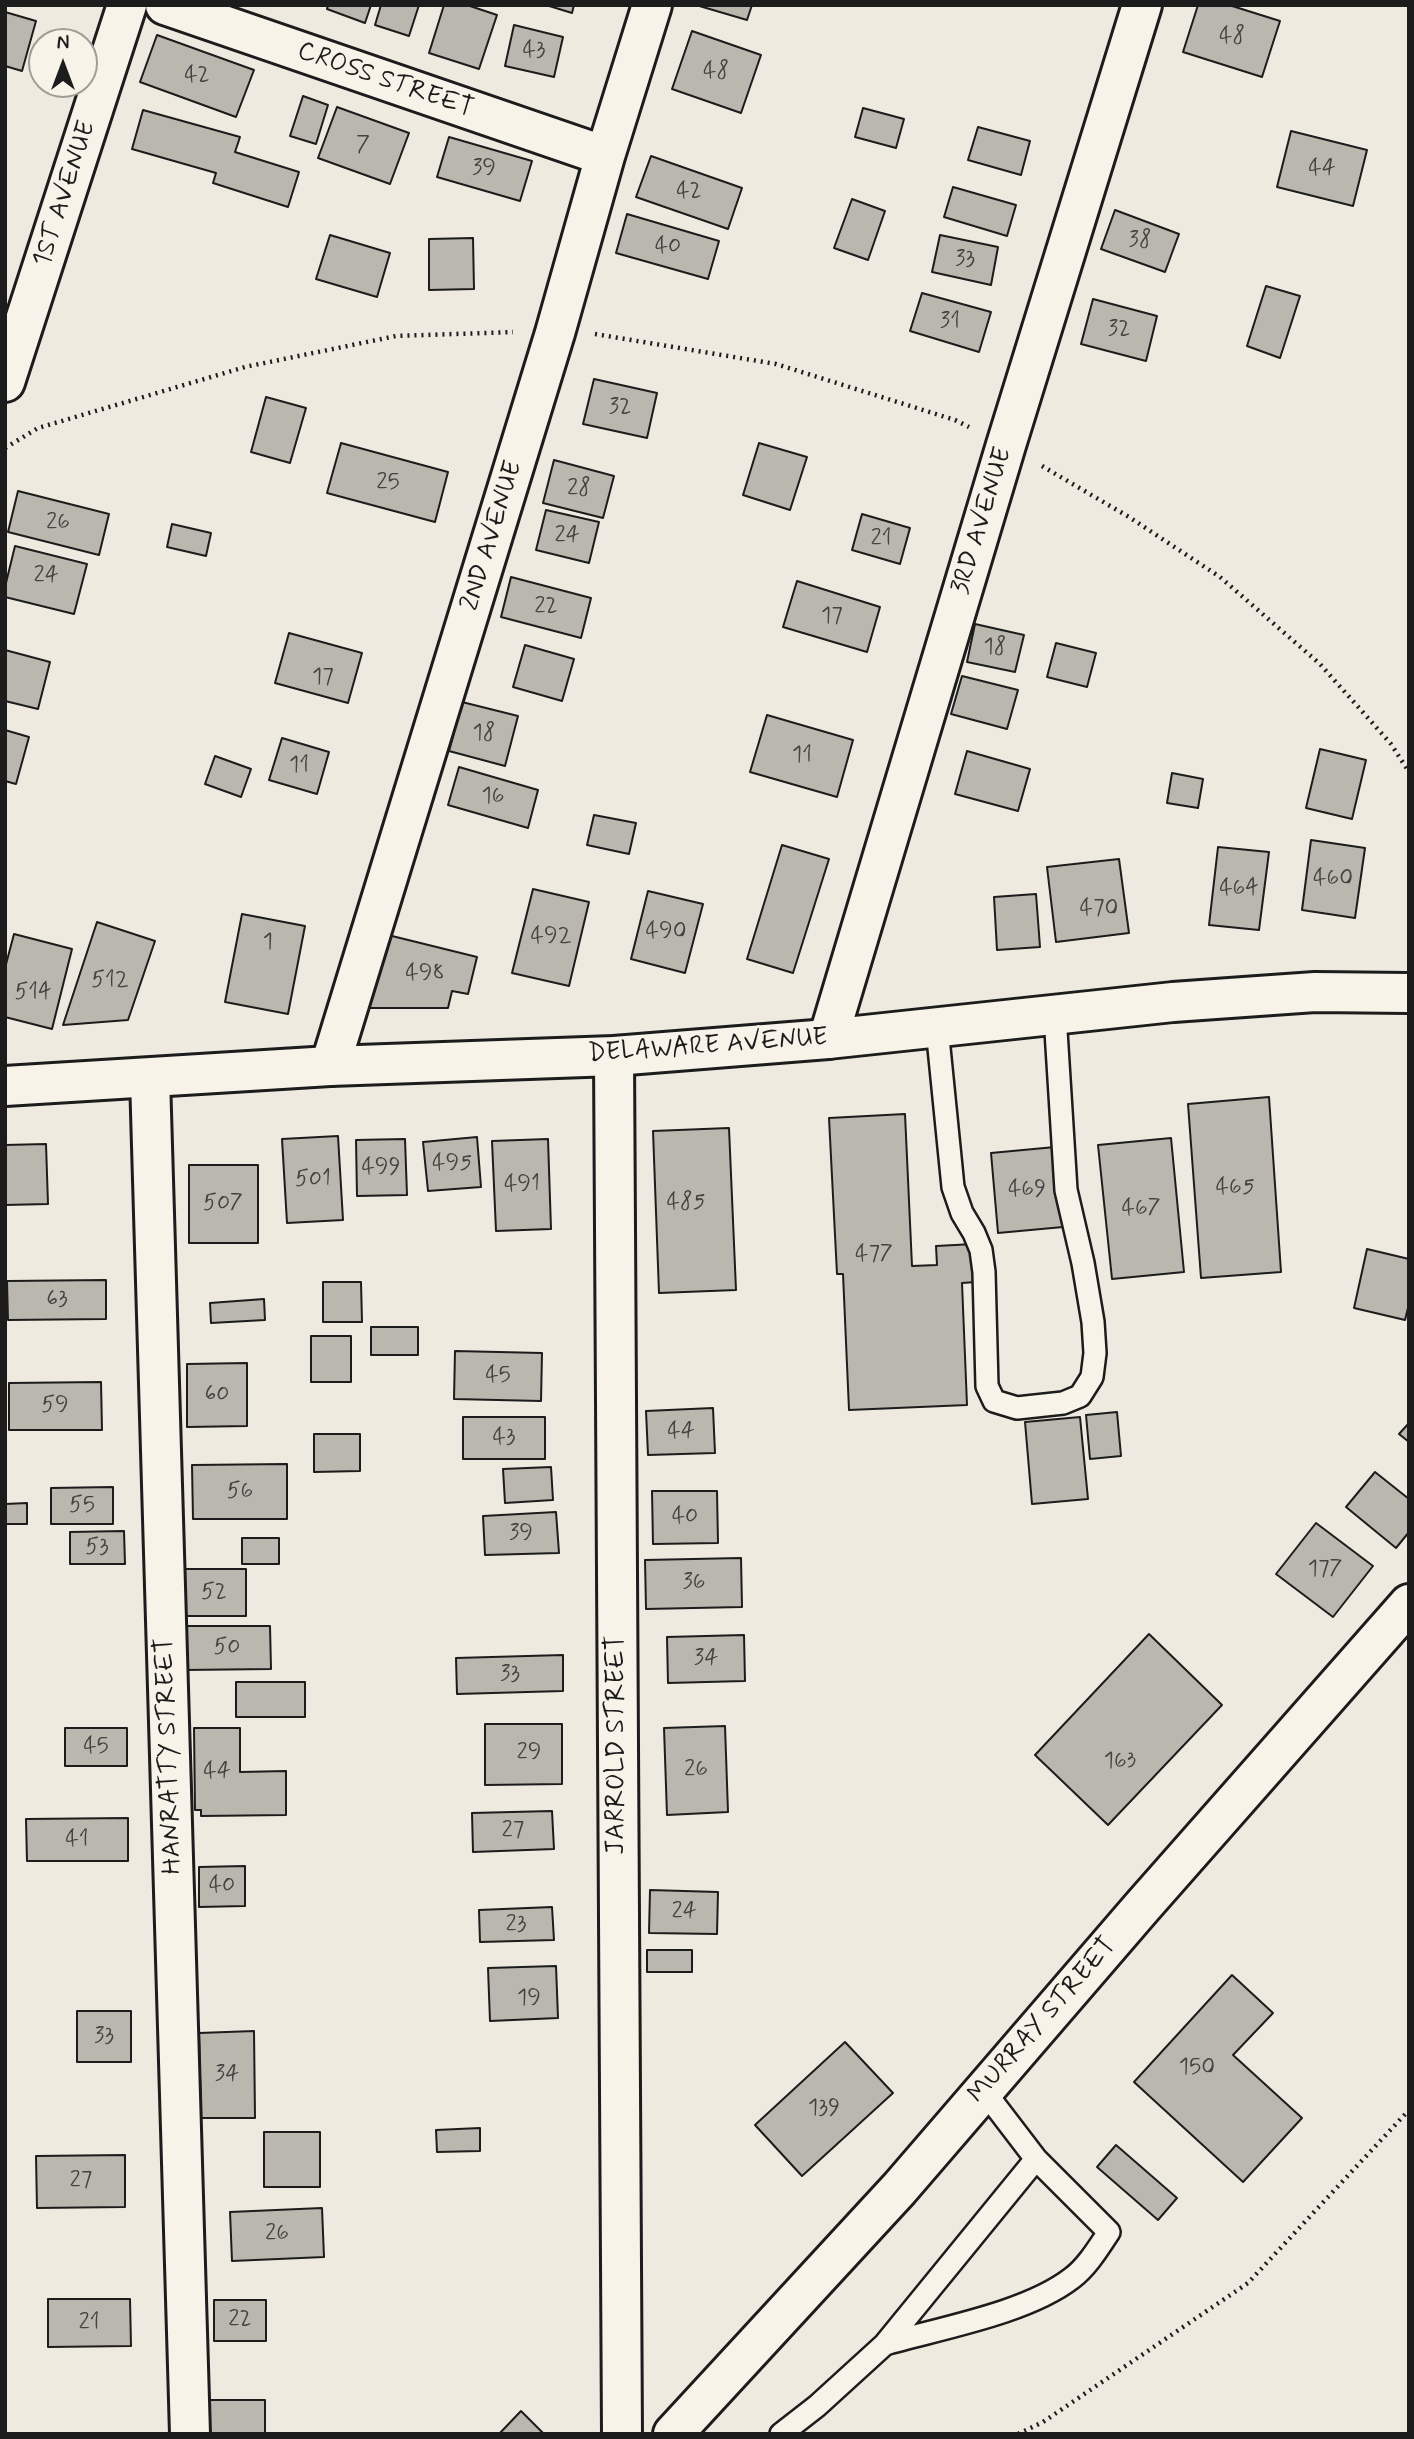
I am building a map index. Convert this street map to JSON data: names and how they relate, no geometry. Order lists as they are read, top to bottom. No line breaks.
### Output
{"streets":{"street":["CROSS STREET","1ST AVENUE","3RD AVENUE","2ND AVENUE","DELAWARE AVENUE","JARROLD STREET","HANRATTY STREET","MURRAY STREET"]},"crossings":[["CROSS STREET","2ND AVENUE"],["3RD AVENUE","DELAWARE AVENUE"],["2ND AVENUE","DELAWARE AVENUE"],["DELAWARE AVENUE","JARROLD STREET"],["DELAWARE AVENUE","HANRATTY STREET"]],"house_numbers":["48","43","48","42","7","39","44","42","38","40","33","31","32","32","25","28","26","24","21","24","22","17","18","17","18","11","11","16","460","464","470","490","492","1","498","512","514","495","499","501","491","465","469","485","507","467","477","63","45","60","59","44","43","56","55","40","39","53","177","36","52","50","34","33","45","29","163","26","44","27","41","40","24","23","19","33","150","34","139","27","26","22","21"],"north":"top"}
